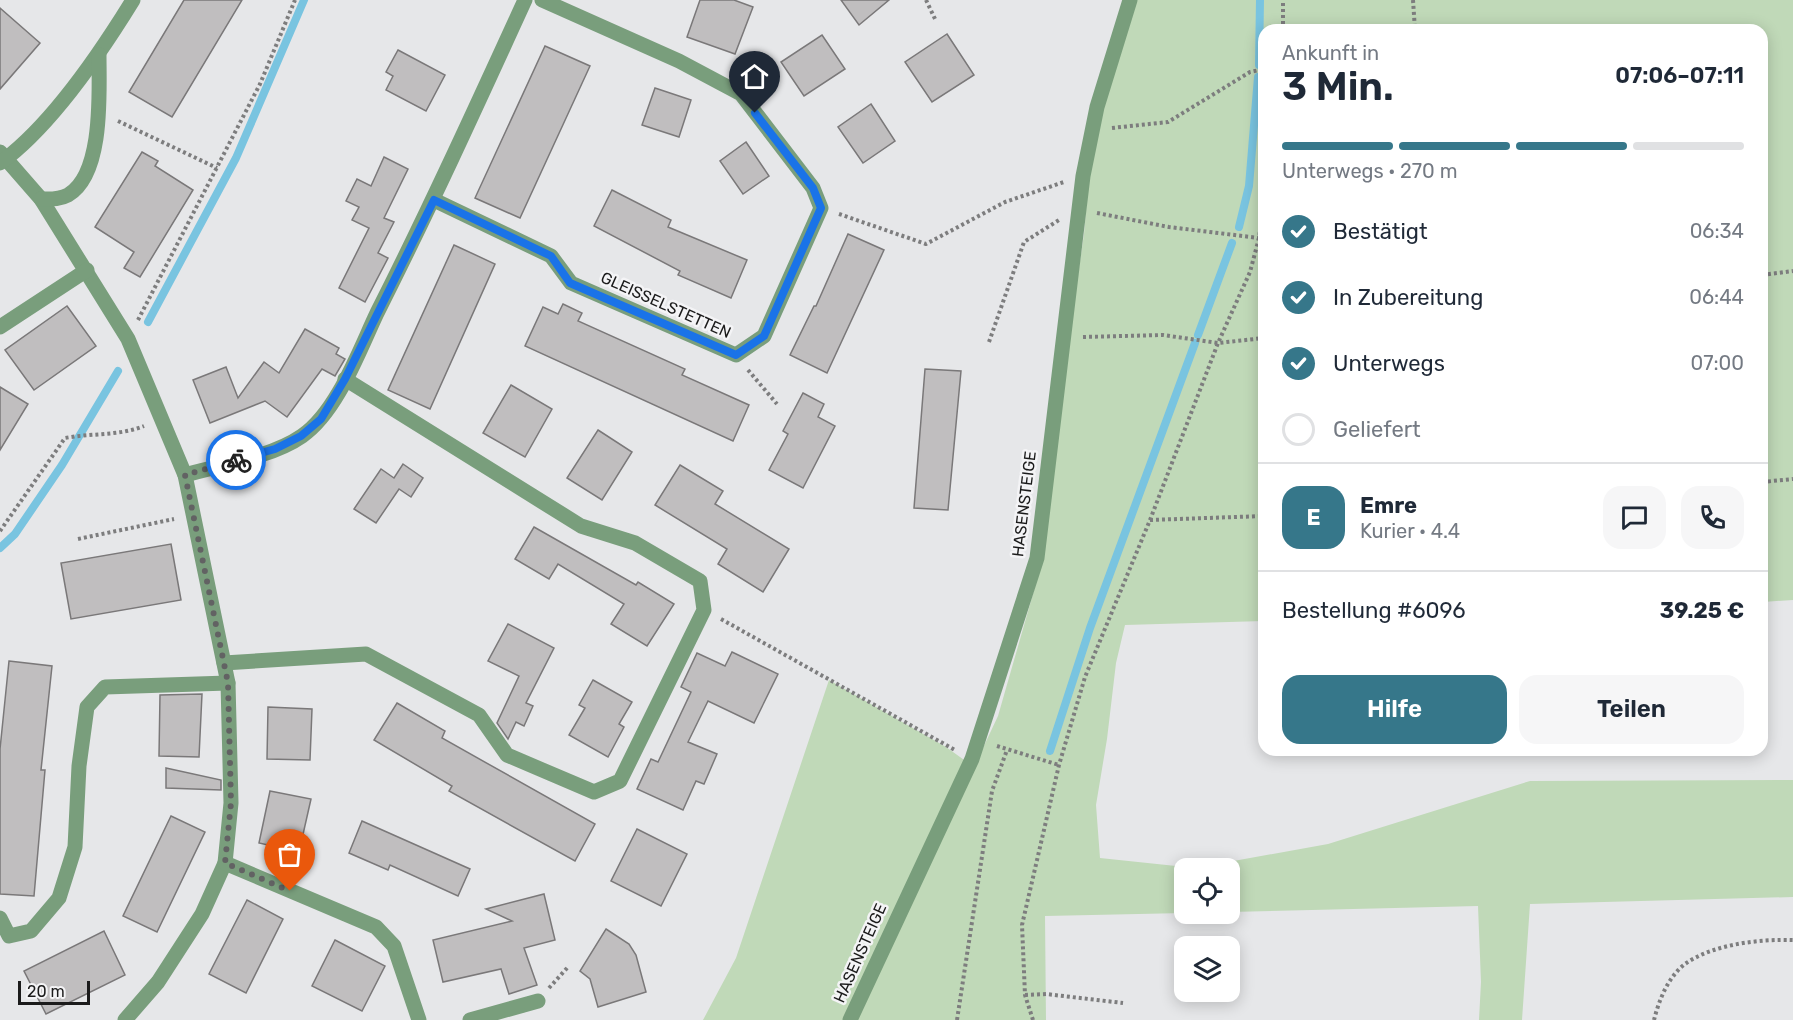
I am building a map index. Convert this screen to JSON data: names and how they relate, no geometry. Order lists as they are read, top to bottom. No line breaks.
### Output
{"streets":{"street":["GLEISSELSTETTEN","HASENSTEIGE"]},"scale_bar":"20 m","page":{"heading":["3 Min.","Ankunft in","07:06–07:11"],"panel":["Emre","Kurier · 4.4","Bestellung #6096","39.25 €"],"bar":"Unterwegs · 270 m","list":[["Bestätigt","06:34"],["In Zubereitung","06:44"],["Unterwegs","07:00"],"Geliefert"],"round":"E","buttons":["Hilfe","Teilen"],"scale":"20 m"}}
